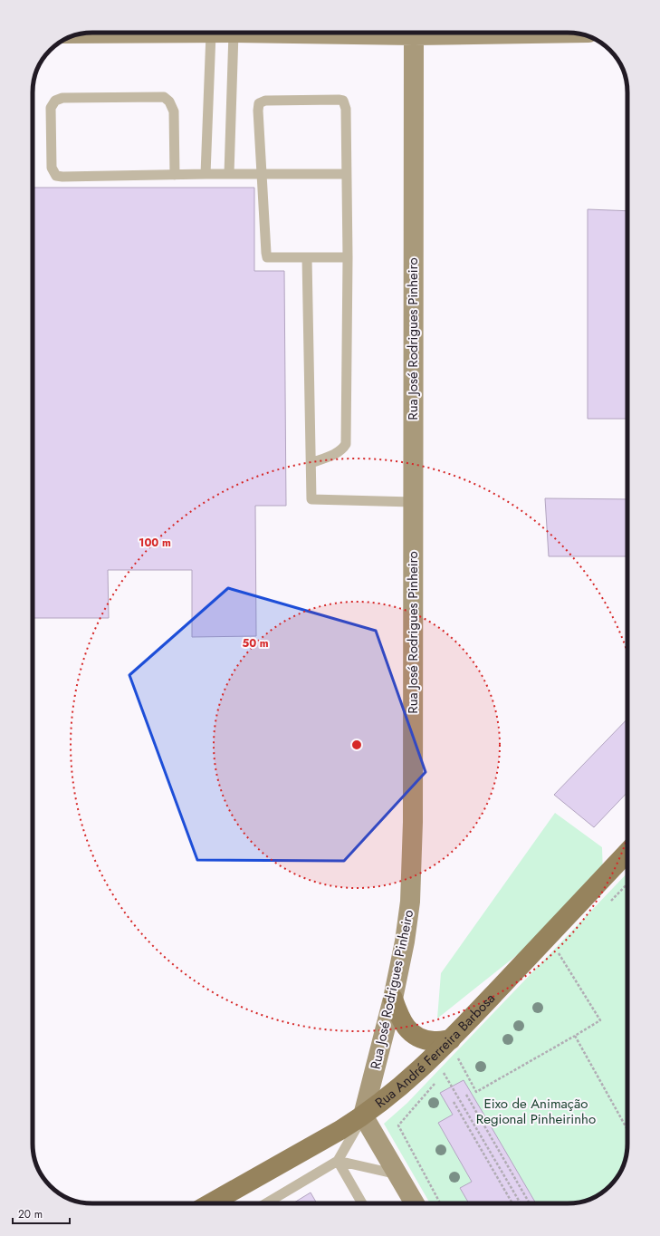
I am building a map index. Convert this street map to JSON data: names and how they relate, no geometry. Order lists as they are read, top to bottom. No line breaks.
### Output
{"streets":{"main road":["Rua José Rodrigues Pinheiro","Rua André Ferreira Barbosa"]},"crossings":[["Rua José Rodrigues Pinheiro","Rua André Ferreira Barbosa"]],"parks":["Eixo de Animação Regional Pinheirinho"],"scale_bar":"20 m","rings":["100 m","50 m"]}
